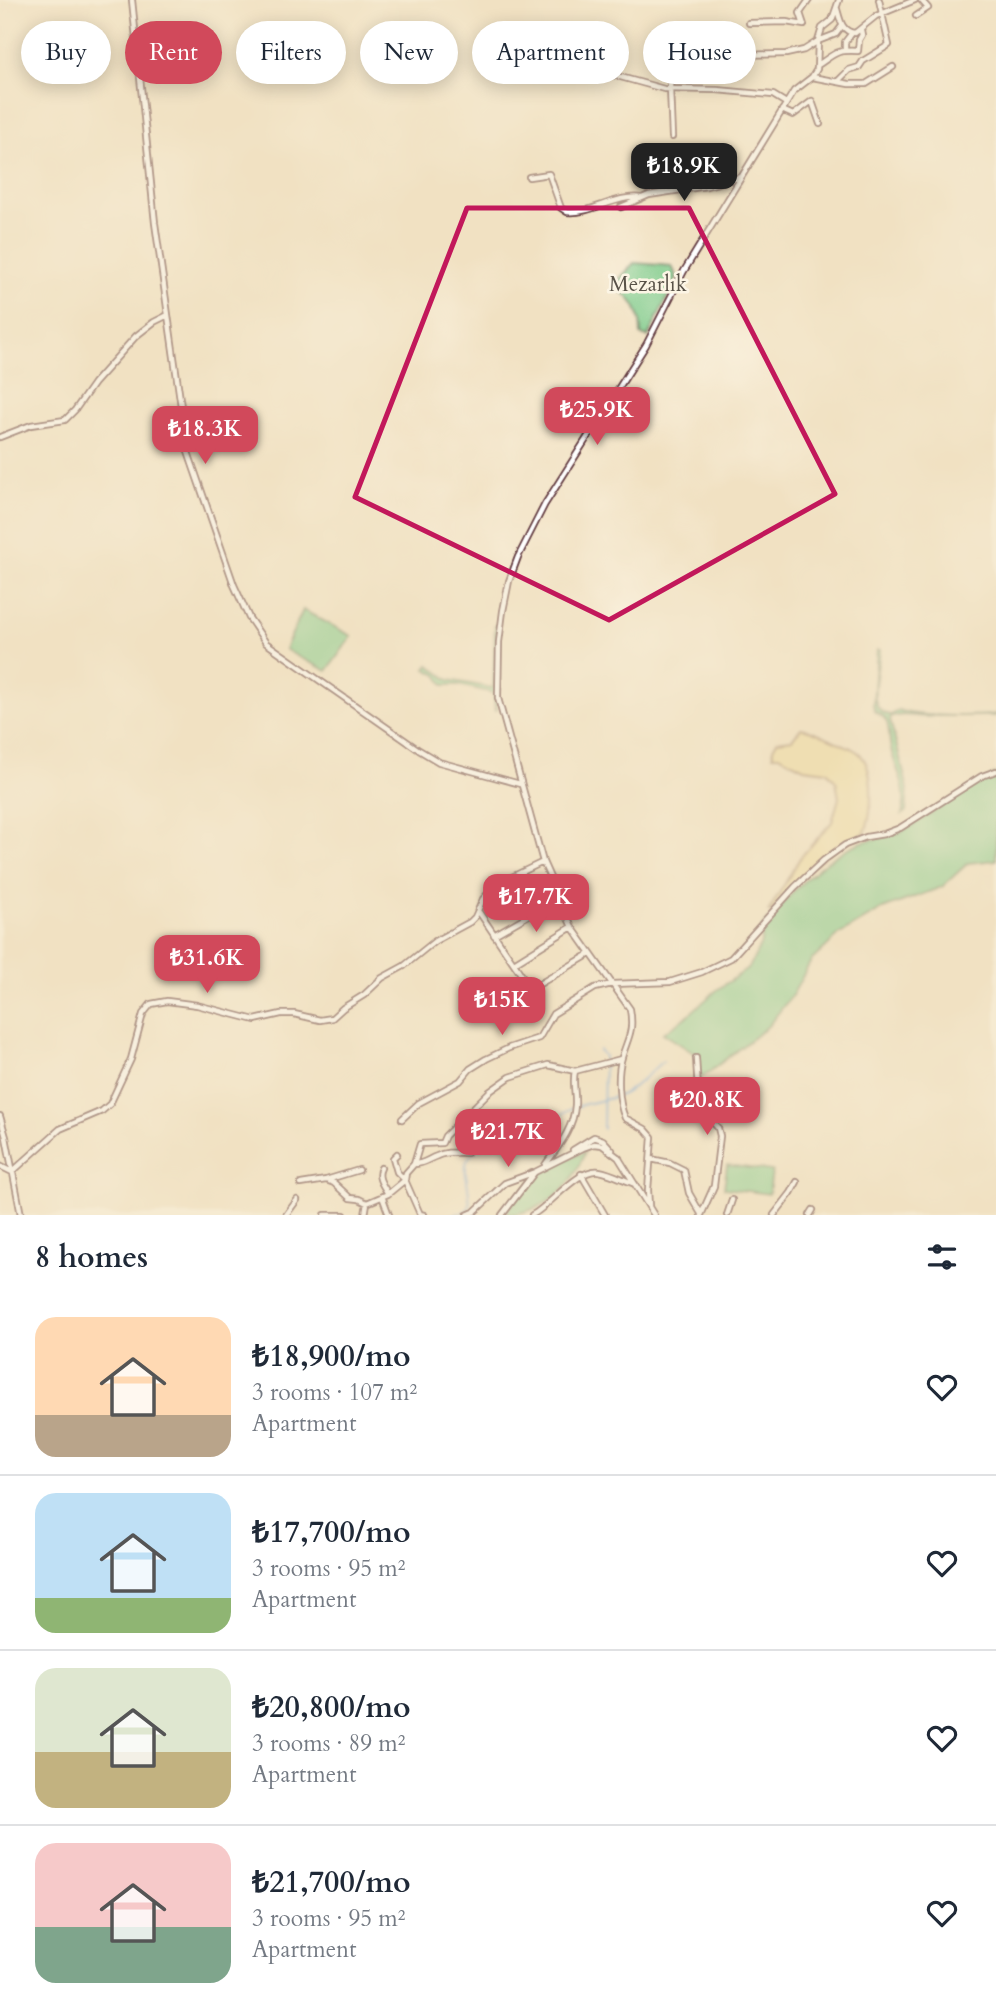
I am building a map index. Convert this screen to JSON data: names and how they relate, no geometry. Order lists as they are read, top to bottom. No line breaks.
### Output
{"parks":["Mezarlık"],"page":{"chip":["Buy","Rent","Filters","New","Apartment","House"],"price":["₺18.9K","₺25.9K","₺18.3K","₺17.7K","₺31.6K","₺15K","₺20.8K","₺21.7K"],"heading":"8 homes","list":[{"name":"₺18,900/mo","note":"3 rooms · 107 m² · Apartment"},{"name":"₺17,700/mo","note":"3 rooms · 95 m² · Apartment"},{"name":"₺20,800/mo","note":"3 rooms · 89 m² · Apartment"},{"name":"₺21,700/mo","note":"3 rooms · 95 m² · Apartment"}]}}
